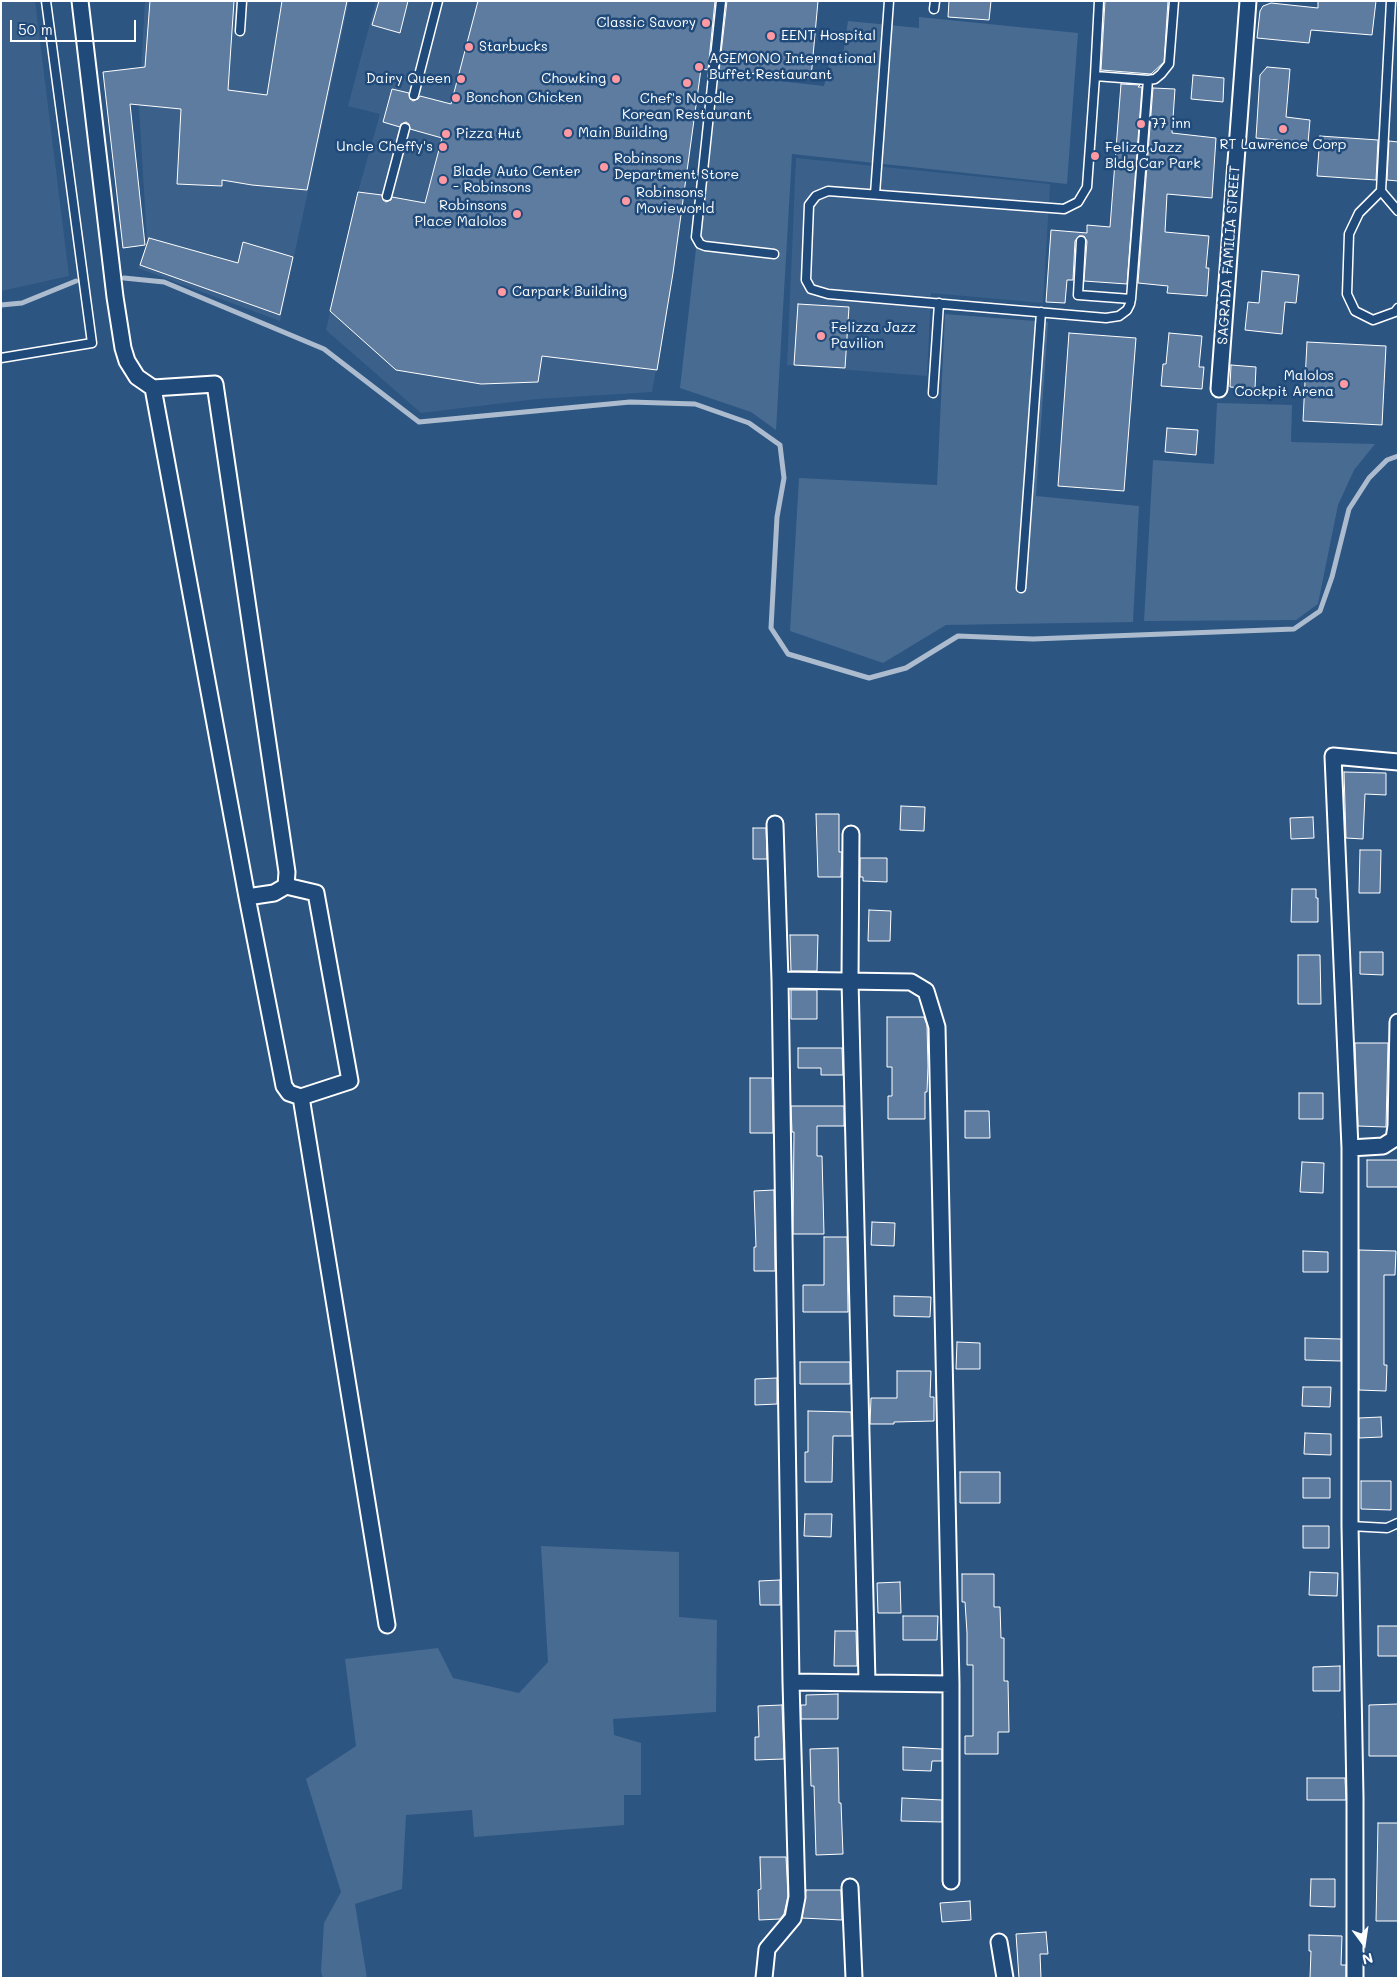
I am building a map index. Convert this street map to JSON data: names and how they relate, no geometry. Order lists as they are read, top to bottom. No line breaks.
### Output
{"streets":{"street":["SAGRADA FAMILIA STREET"]},"places":["Classic Savory","EENT Hospital","Starbucks","AGEMONO International Buffet Restaurant","Dairy Queen","Chowking","Chef's Noodle Korean Restaurant","Bonchon Chicken","77 inn","RT Lawrence Corp","Main Building","Pizza Hut","Uncle Cheffy's","Feliza Jazz Bldg Car Park","Robinsons Department Store","Blade Auto Center - Robinsons","Robinsons Movieworld","Robinsons Place Malolos","Carpark Building","Felizza Jazz Pavilion","Malolos Cockpit Arena"],"scale_bar":"50 m","north":"bottom"}
